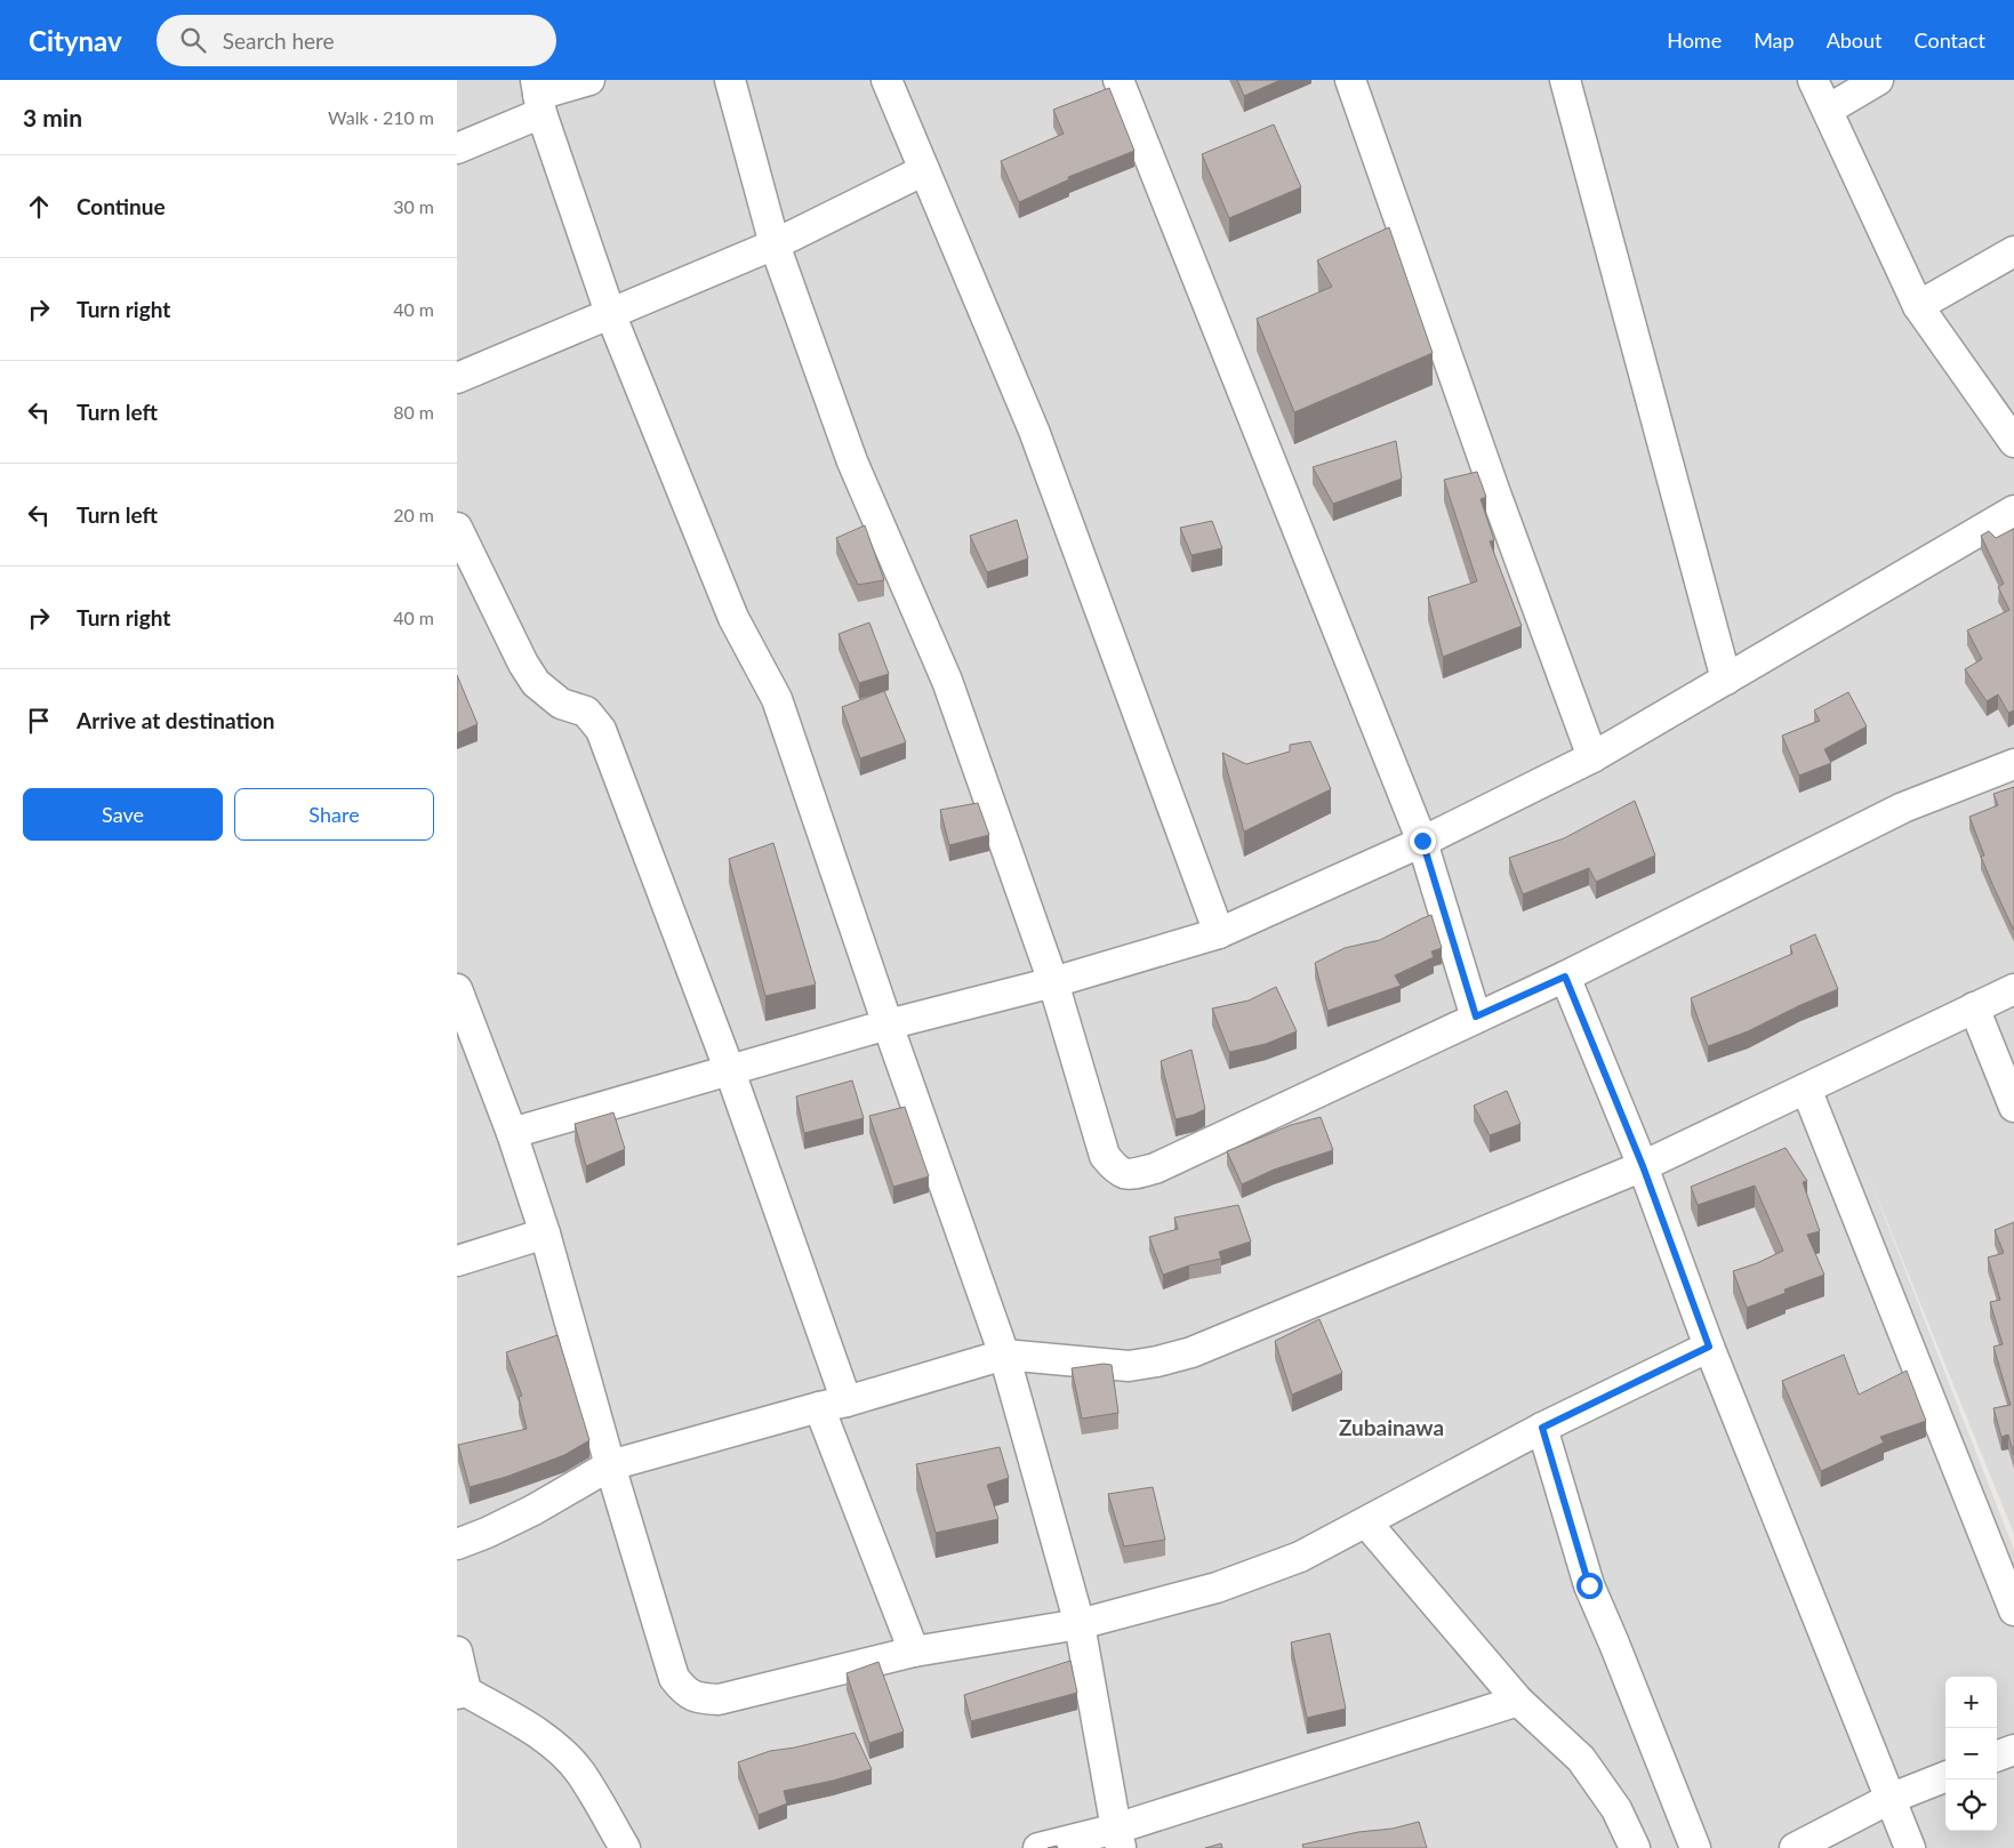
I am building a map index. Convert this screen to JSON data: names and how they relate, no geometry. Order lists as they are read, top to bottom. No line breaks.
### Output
{"districts":["Zubainawa"],"page":{"header":"Citynav","search":"Search here","nav":["Home","Map","About","Contact"],"heading":["3 min","Walk · 210 m"],"list":[["Continue","30 m"],["Turn right","40 m"],["Turn left","80 m"],["Turn left","20 m"],["Turn right","40 m"],"Arrive at destination"],"buttons":["Save","Share"],"map_buttons":["+","−"]}}
